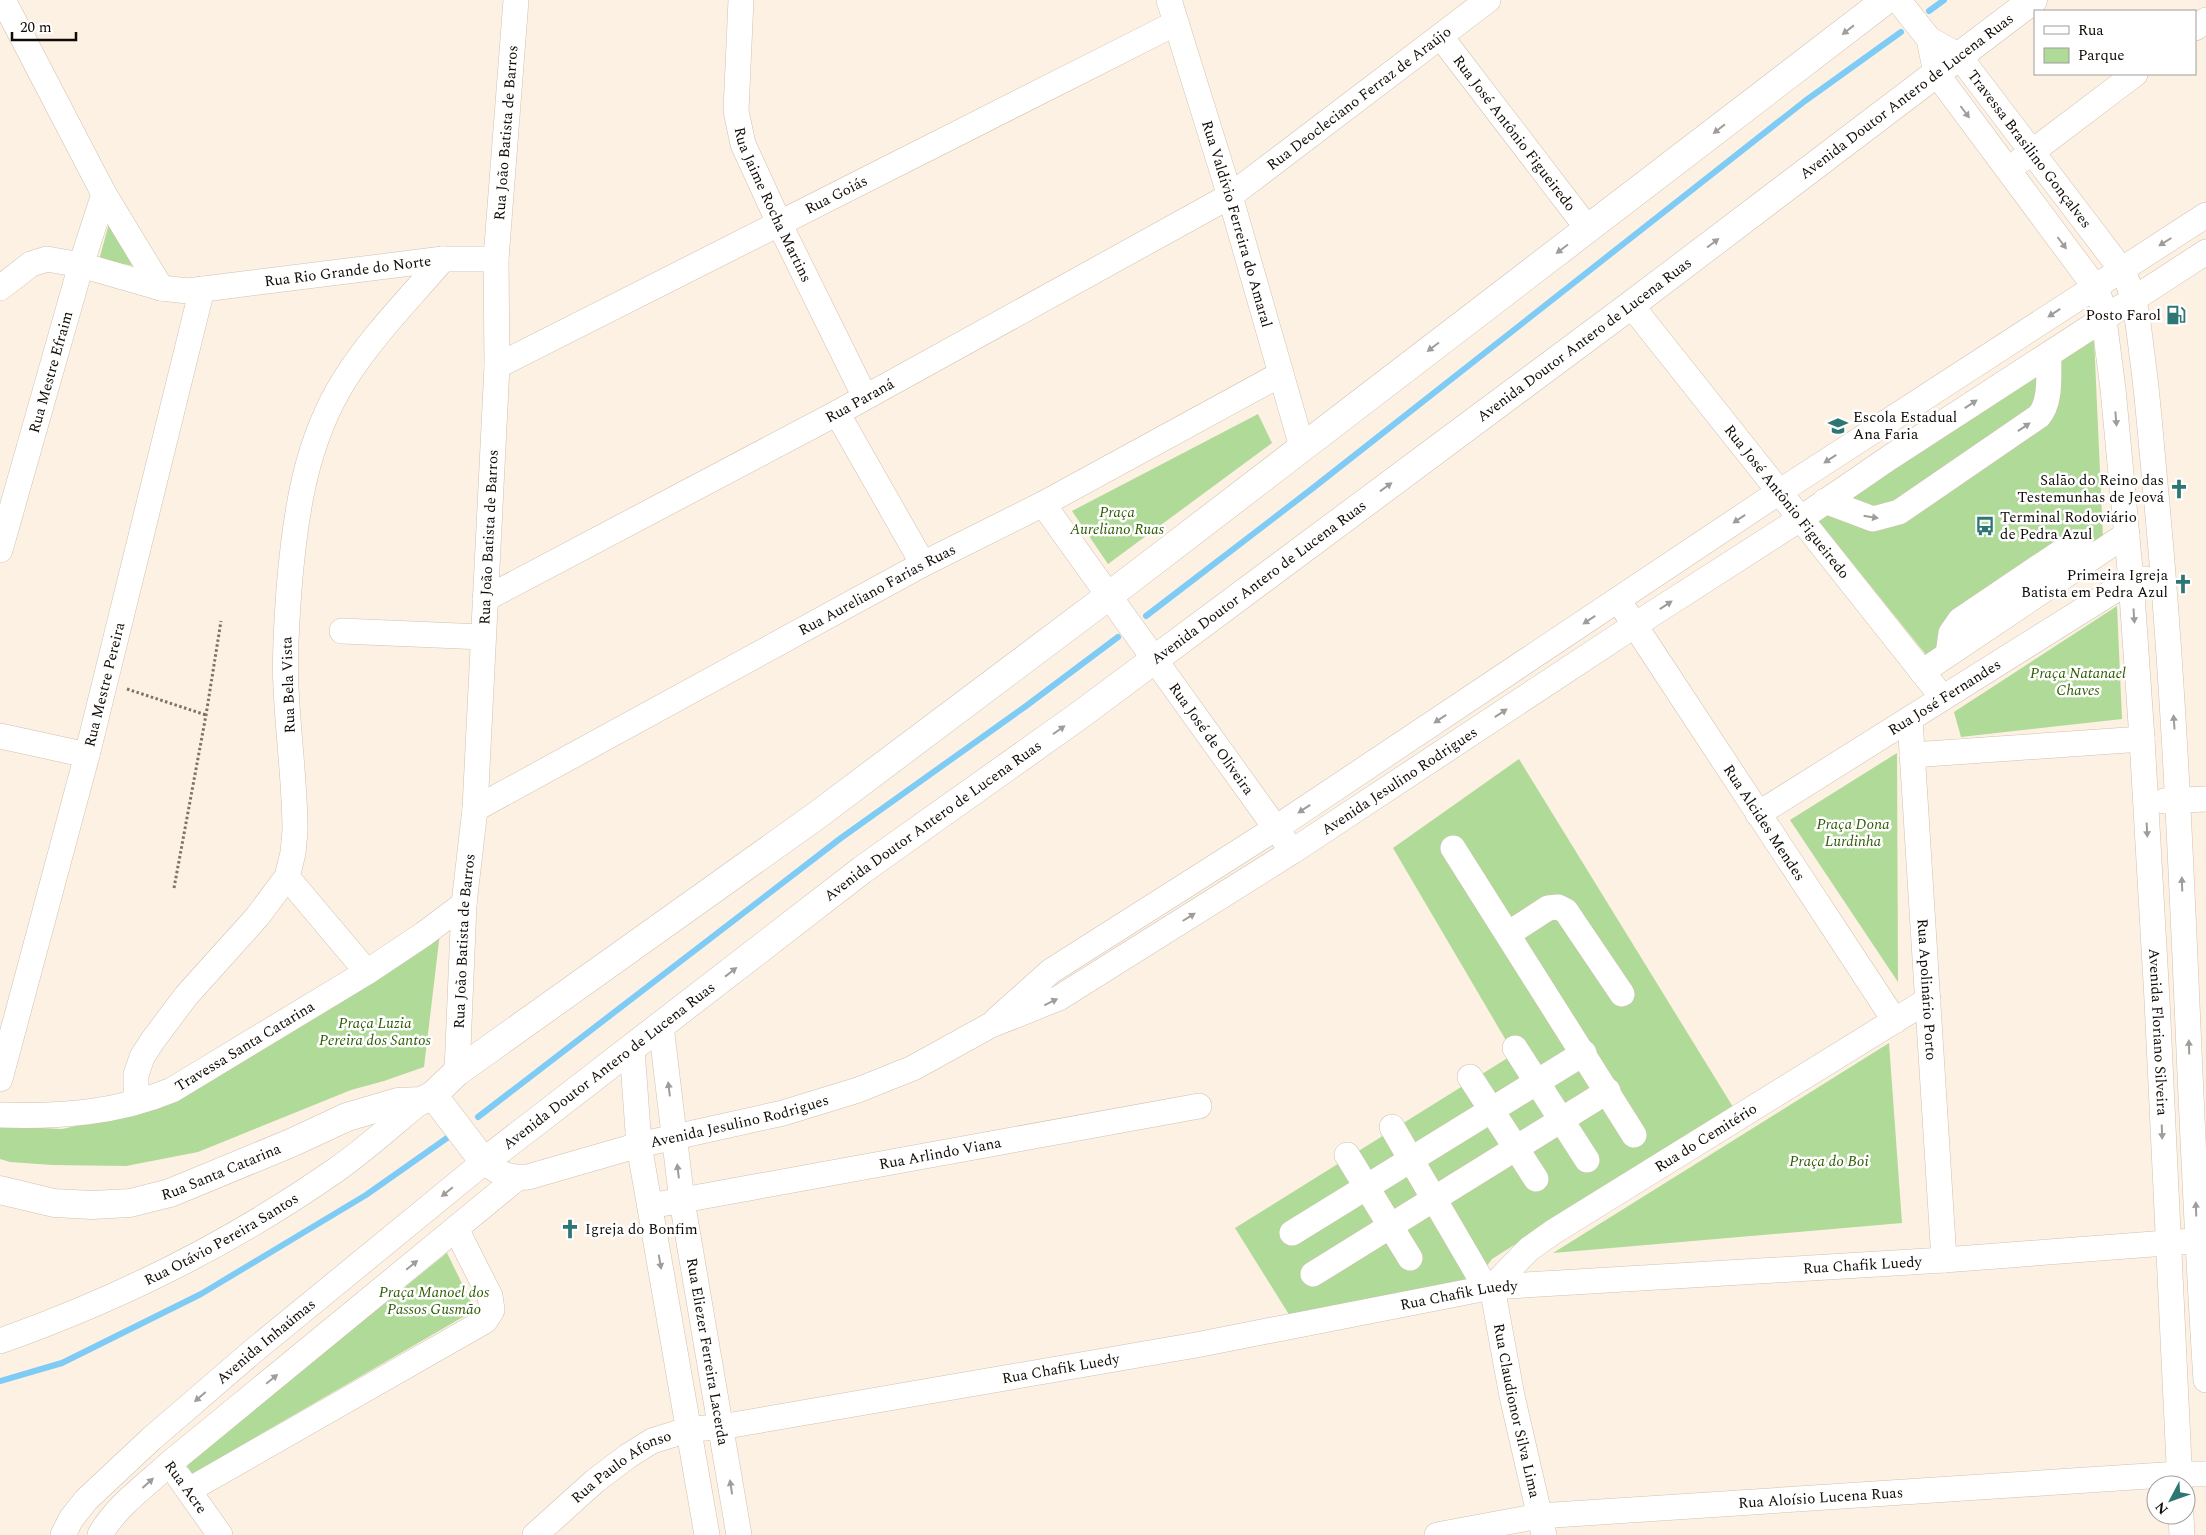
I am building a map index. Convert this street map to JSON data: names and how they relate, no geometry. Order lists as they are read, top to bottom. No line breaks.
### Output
{"streets":{"main road":["Avenida Doutor Antero de Lucena Ruas","Rua Santa Catarina"],"street":["Rua Deocleciano Ferraz de Araújo","Rua João Batista de Barros","Rua José Antônio Figueiredo","Travessa Brasilino Gonçalves","Rua Goiás","Rua Jaime Rocha Martins","Rua Valdívio Ferreira do Amaral","Rua Rio Grande do Norte","Rua Mestre Efraim","Rua Paraná","Rua Aureliano Farias Ruas","Rua Mestre Pereira","Rua Bela Vista","Rua José Fernandes","Rua José de Oliveira","Avenida Jesulino Rodrigues","Rua Alcides Mendes","Rua Apolinário Porto","Avenida Floriano Silveira","Travessa Santa Catarina","Rua do Cemitério","Rua Arlindo Viana","Rua Otávio Pereira Santos","Rua Chafik Luedy","Avenida Inhaúmas","Rua Eliezer Ferreira Lacerda","Rua Claudionor Silva Lima","Rua Paulo Afonso","Rua Acre","Rua Aloísio Lucena Ruas"]},"crossings":[["Avenida Doutor Antero de Lucena Ruas","Rua José Antônio Figueiredo"],["Avenida Doutor Antero de Lucena Ruas","Travessa Brasilino Gonçalves"],["Avenida Doutor Antero de Lucena Ruas","Rua José de Oliveira"],["Avenida Doutor Antero de Lucena Ruas","Avenida Inhaúmas"],["Avenida Doutor Antero de Lucena Ruas","Rua Eliezer Ferreira Lacerda"],["Rua Deocleciano Ferraz de Araújo","Rua José Antônio Figueiredo"],["Rua Deocleciano Ferraz de Araújo","Rua Valdívio Ferreira do Amaral"],["Rua Deocleciano Ferraz de Araújo","Rua Paraná"],["Rua João Batista de Barros","Rua Goiás"],["Rua João Batista de Barros","Rua Rio Grande do Norte"],["Rua João Batista de Barros","Rua Paraná"],["Rua João Batista de Barros","Rua Aureliano Farias Ruas"],["Rua João Batista de Barros","Travessa Santa Catarina"],["Rua José Antônio Figueiredo","Rua José Fernandes"],["Rua José Antônio Figueiredo","Avenida Jesulino Rodrigues"],["Travessa Brasilino Gonçalves","Avenida Floriano Silveira"],["Rua Goiás","Rua Jaime Rocha Martins"],["Rua Goiás","Rua Valdívio Ferreira do Amaral"],["Rua Jaime Rocha Martins","Rua Paraná"],["Rua Valdívio Ferreira do Amaral","Rua Paraná"],["Rua Valdívio Ferreira do Amaral","Rua Aureliano Farias Ruas"],["Rua Rio Grande do Norte","Rua Mestre Efraim"],["Rua Rio Grande do Norte","Rua Mestre Pereira"],["Rua Rio Grande do Norte","Rua Bela Vista"],["Rua Aureliano Farias Ruas","Rua José de Oliveira"],["Rua Bela Vista","Travessa Santa Catarina"],["Rua José Fernandes","Rua Alcides Mendes"],["Rua José Fernandes","Rua Apolinário Porto"],["Rua José Fernandes","Avenida Floriano Silveira"],["Rua José de Oliveira","Avenida Jesulino Rodrigues"],["Avenida Jesulino Rodrigues","Rua Alcides Mendes"],["Avenida Jesulino Rodrigues","Rua Eliezer Ferreira Lacerda"],["Rua Alcides Mendes","Rua do Cemitério"],["Rua Apolinário Porto","Rua do Cemitério"],["Rua Apolinário Porto","Rua Chafik Luedy"],["Avenida Floriano Silveira","Rua Chafik Luedy"],["Rua do Cemitério","Rua Chafik Luedy"],["Rua do Cemitério","Rua Claudionor Silva Lima"],["Rua Arlindo Viana","Rua Eliezer Ferreira Lacerda"],["Rua Santa Catarina","Rua Otávio Pereira Santos"],["Rua Chafik Luedy","Rua Eliezer Ferreira Lacerda"],["Rua Chafik Luedy","Rua Claudionor Silva Lima"],["Rua Chafik Luedy","Rua Paulo Afonso"],["Avenida Inhaúmas","Rua Acre"],["Rua Eliezer Ferreira Lacerda","Rua Paulo Afonso"],["Rua Claudionor Silva Lima","Rua Aloísio Lucena Ruas"]],"parks":["Praça Aureliano Ruas","Praça Natanael Chaves","Praça Dona Lurdinha","Praça Luzia Pereira dos Santos","Praça do Boi","Praça Manoel dos Passos Gusmão"],"places":{"fuel station":["Posto Farol"],"school or university":["Escola Estadual Ana Faria"],"church":["Salão do Reino das Testemunhas de Jeová","Primeira Igreja Batista em Pedra Azul","Igreja do Bonfim"],"bus stop":["Terminal Rodoviário de Pedra Azul"]},"legend":["Rua","Parque"],"scale_bar":"20 m","north":"bottom left"}
